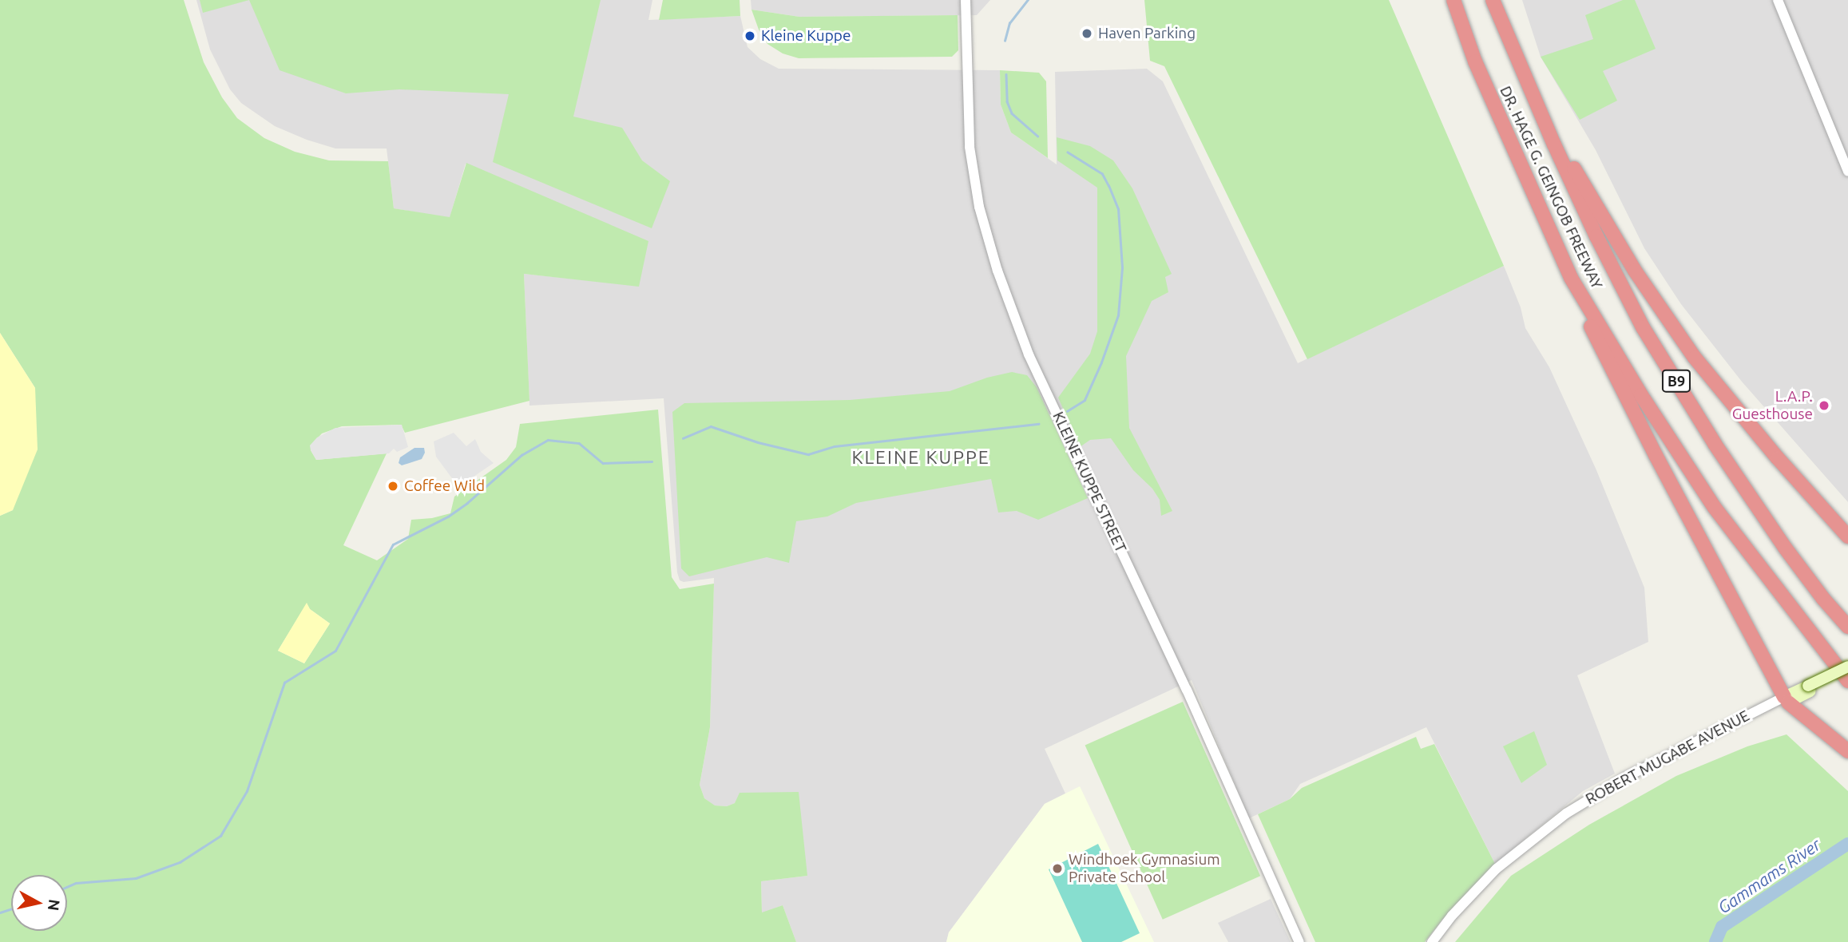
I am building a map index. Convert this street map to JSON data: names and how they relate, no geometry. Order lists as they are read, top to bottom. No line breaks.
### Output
{"streets":{"highway":["DR. HAGE G. GEINGOB FREEWAY","B9"],"main road":["ROBERT MUGABE AVENUE"],"street":["KLEINE KUPPE STREET"]},"districts":["KLEINE KUPPE"],"water":["Gammams River"],"places":["Haven Parking","Kleine Kuppe","L.A.P. Guesthouse","Coffee Wild","Windhoek Gymnasium Private School"],"north":"right"}
